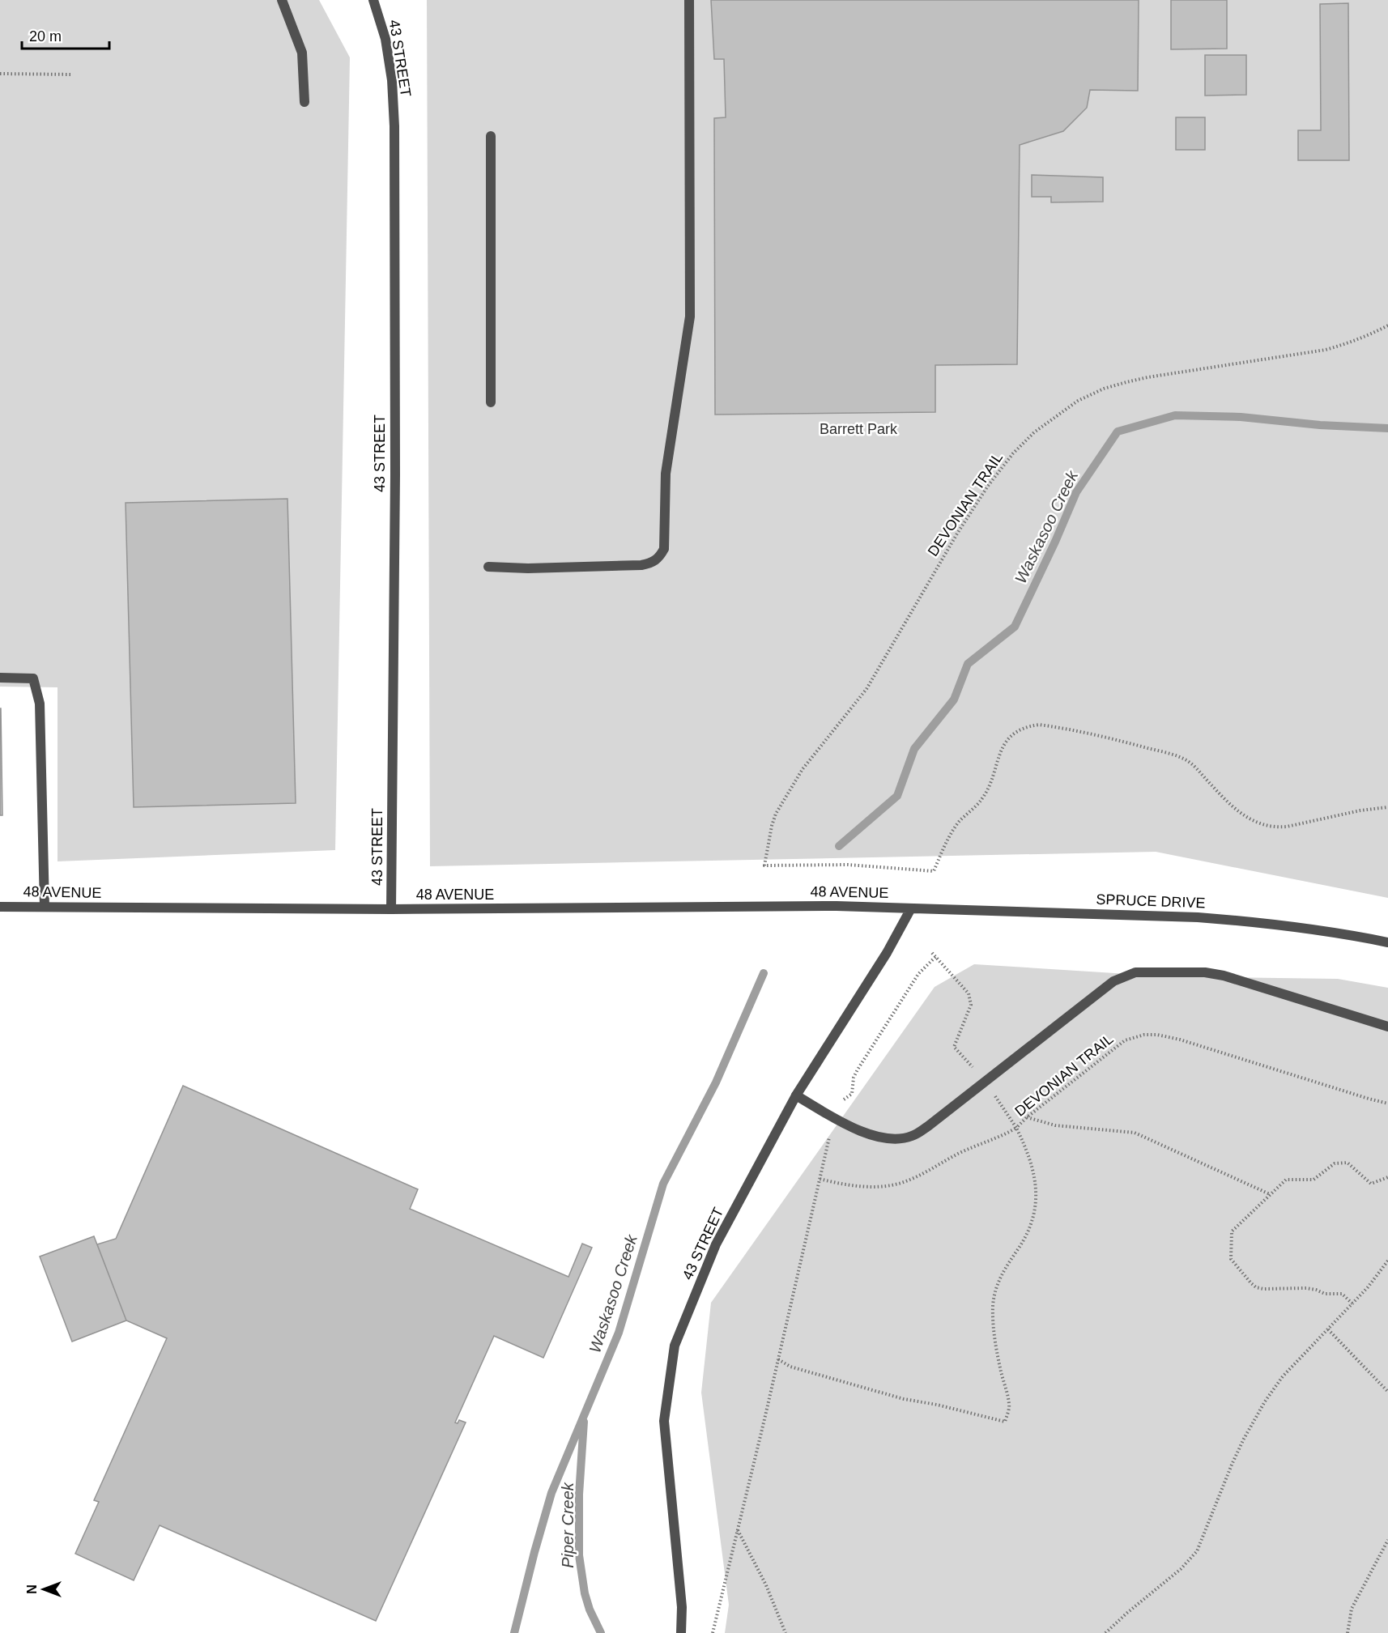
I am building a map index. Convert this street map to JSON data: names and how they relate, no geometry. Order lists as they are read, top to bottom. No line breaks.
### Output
{"streets":{"street":["43 STREET","48 AVENUE","SPRUCE DRIVE"],"path":["DEVONIAN TRAIL"]},"crossings":[["43 STREET","48 AVENUE"],["43 STREET","SPRUCE DRIVE"],["48 AVENUE","SPRUCE DRIVE"]],"water":["Waskasoo Creek","Piper Creek"],"parks":["Barrett Park"],"scale_bar":"20 m","north":"left"}
